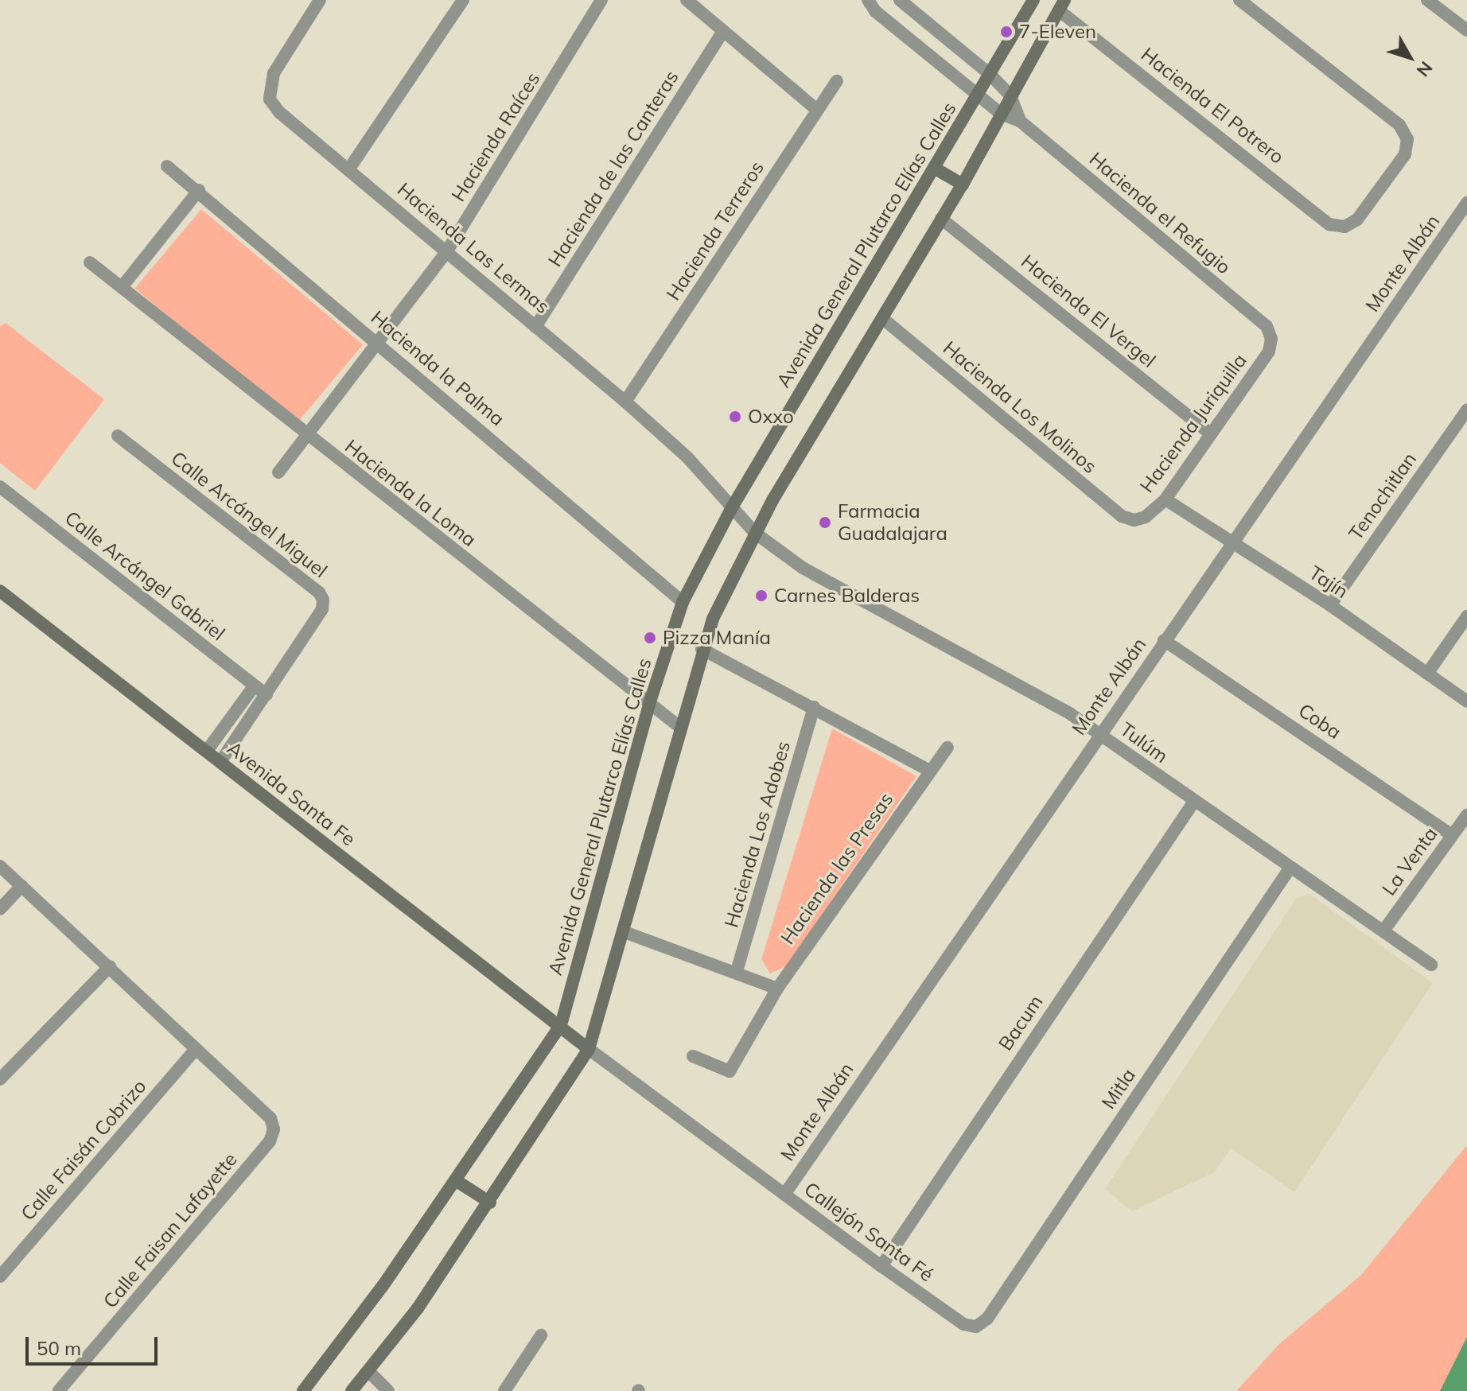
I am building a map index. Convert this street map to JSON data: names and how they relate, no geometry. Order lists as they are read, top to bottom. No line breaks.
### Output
{"streets":{"street":["Hacienda El Potrero","Hacienda Raíces","Hacienda de las Canteras","Hacienda el Refugio","Hacienda Terreros","Avenida General Plutarco Elías Calles","Hacienda Las Lermas","Monte Albán","Hacienda El Vergel","Hacienda la Palma","Hacienda Los Molinos","Hacienda Juriquilla","Hacienda la Loma","Tenochitlan","Calle Arcángel Miguel","Calle Arcángel Gabriel","Tajín","Coba","Tulúm","Avenida Santa Fe","Hacienda Los Adobes","La Venta","Hacienda las Presas","Bacum","Mitla","Calle Faisán Cobrizo","Calle Faisan Lafayette","Callejón Santa Fé"]},"crossings":[["Hacienda Raíces","Hacienda Las Lermas"],["Hacienda Raíces","Hacienda la Palma"],["Hacienda Raíces","Hacienda la Loma"],["Hacienda de las Canteras","Hacienda Las Lermas"],["Hacienda el Refugio","Avenida General Plutarco Elías Calles"],["Hacienda el Refugio","Hacienda Juriquilla"],["Hacienda Terreros","Hacienda Las Lermas"],["Avenida General Plutarco Elías Calles","Hacienda Las Lermas"],["Avenida General Plutarco Elías Calles","Hacienda la Palma"],["Avenida General Plutarco Elías Calles","Hacienda la Loma"],["Avenida General Plutarco Elías Calles","Tulúm"],["Avenida General Plutarco Elías Calles","Avenida Santa Fe"],["Hacienda Las Lermas","Tulúm"],["Monte Albán","Tajín"],["Monte Albán","Coba"],["Monte Albán","Tulúm"],["Monte Albán","Callejón Santa Fé"],["Hacienda El Vergel","Hacienda Juriquilla"],["Hacienda Los Molinos","Hacienda Juriquilla"],["Hacienda Juriquilla","Tajín"],["Tenochitlan","Tajín"],["Calle Arcángel Miguel","Calle Arcángel Gabriel"],["Calle Arcángel Miguel","Avenida Santa Fe"],["Coba","La Venta"],["Tulúm","La Venta"],["Tulúm","Bacum"],["Tulúm","Mitla"],["Avenida Santa Fe","Callejón Santa Fé"],["Bacum","Callejón Santa Fé"],["Mitla","Callejón Santa Fé"],["Calle Faisán Cobrizo","Calle Faisan Lafayette"]],"places":["7-Eleven","Oxxo","Farmacia Guadalajara","Carnes Balderas","Pizza Manía"],"scale_bar":"50 m","north":"bottom right"}
